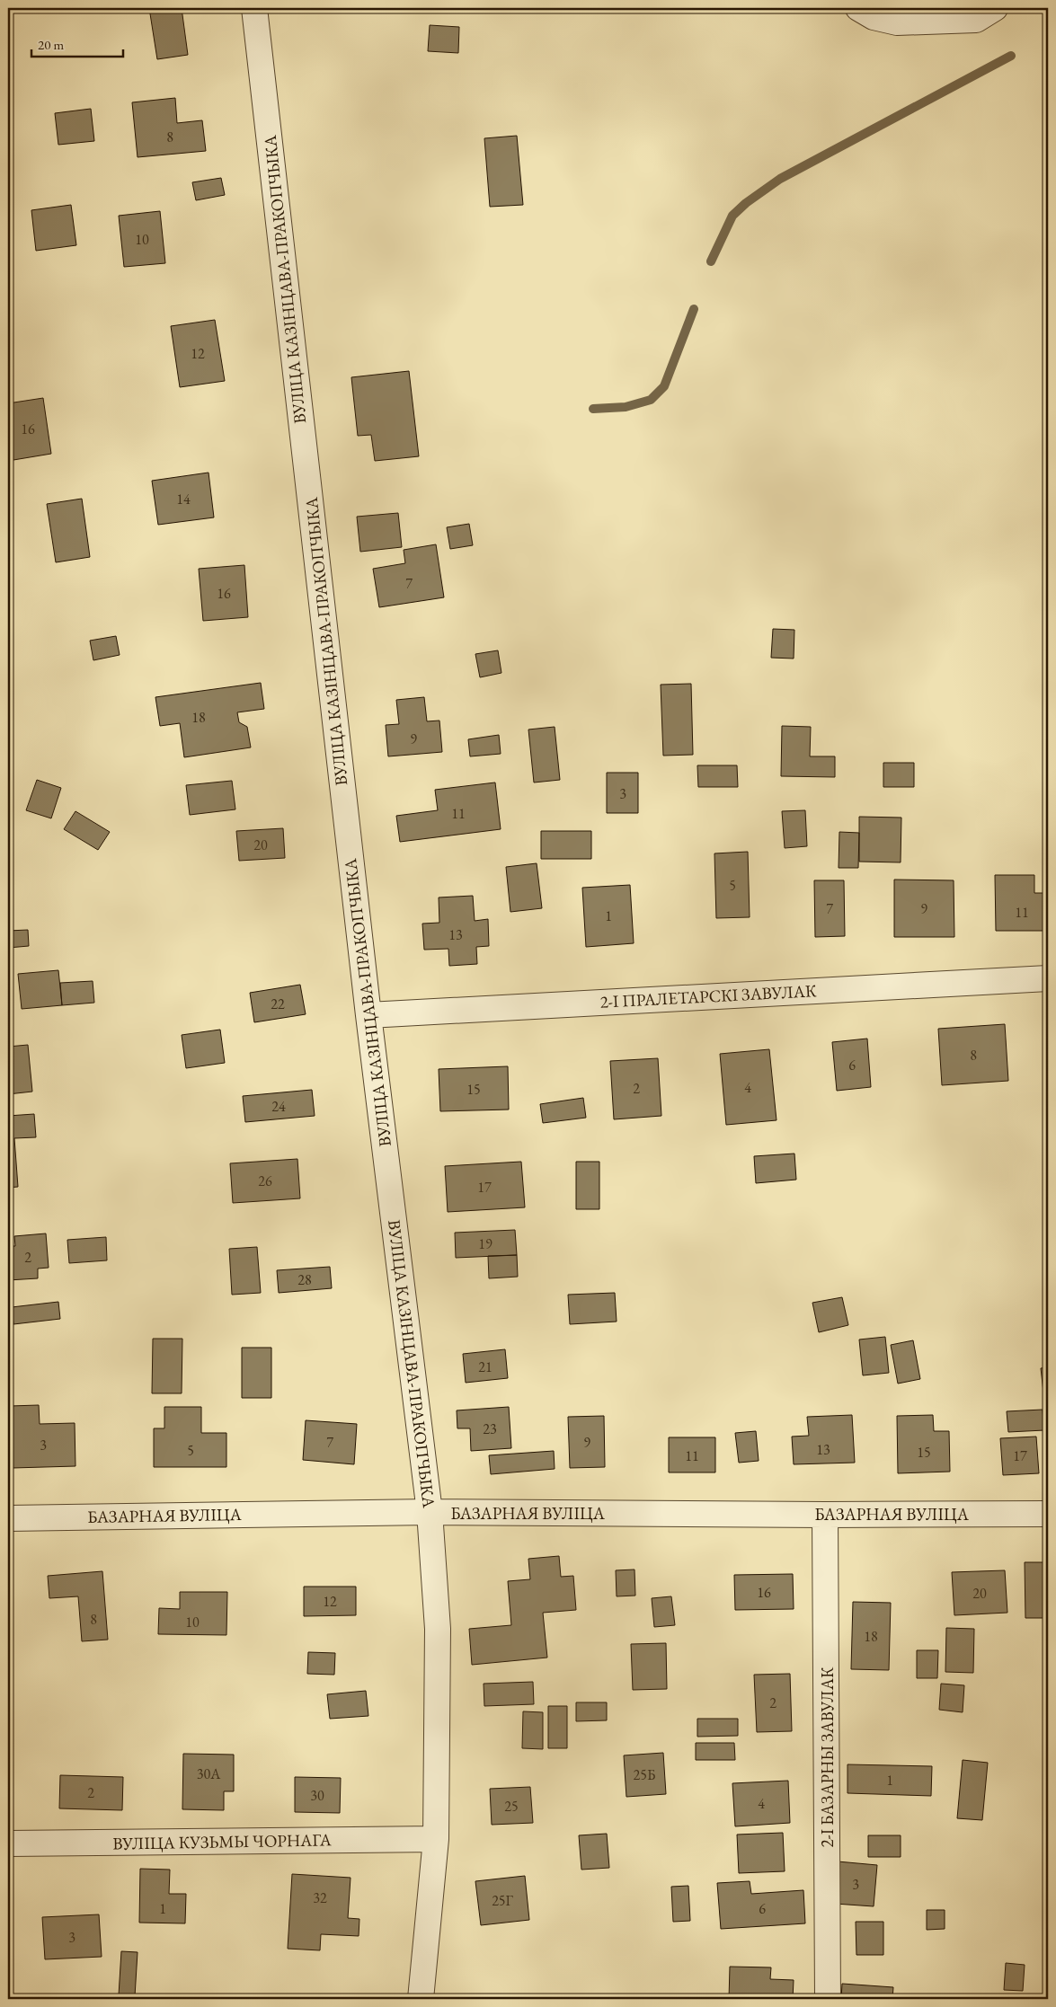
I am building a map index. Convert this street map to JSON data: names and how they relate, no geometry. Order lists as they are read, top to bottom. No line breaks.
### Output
{"streets":{"street":["ВУЛІЦА КАЗІНЦАВА-ПРАКОПЧЫКА","2-І ПРАЛЕТАРСКІ ЗАВУЛАК","БАЗАРНАЯ ВУЛІЦА","2-І БАЗАРНЫ ЗАВУЛАК","ВУЛІЦА КУЗЬМЫ ЧОРНАГА"]},"crossings":[["ВУЛІЦА КАЗІНЦАВА-ПРАКОПЧЫКА","2-І ПРАЛЕТАРСКІ ЗАВУЛАК"],["ВУЛІЦА КАЗІНЦАВА-ПРАКОПЧЫКА","БАЗАРНАЯ ВУЛІЦА"],["ВУЛІЦА КАЗІНЦАВА-ПРАКОПЧЫКА","ВУЛІЦА КУЗЬМЫ ЧОРНАГА"],["БАЗАРНАЯ ВУЛІЦА","2-І БАЗАРНЫ ЗАВУЛАК"]],"house_numbers":["8","10","12","16","14","7","16","18","9","3","11","20","5","7","9","11","1","13","22","8","6","4","2","15","24","26","17","19","2","28","21","23","7","9","3","13","5","15","11","17","16","20","12","8","10","18","2","30А","25Б","1","2","30","4","25","3","32","25Г","1","6","3"],"scale_bar":"20 m"}
